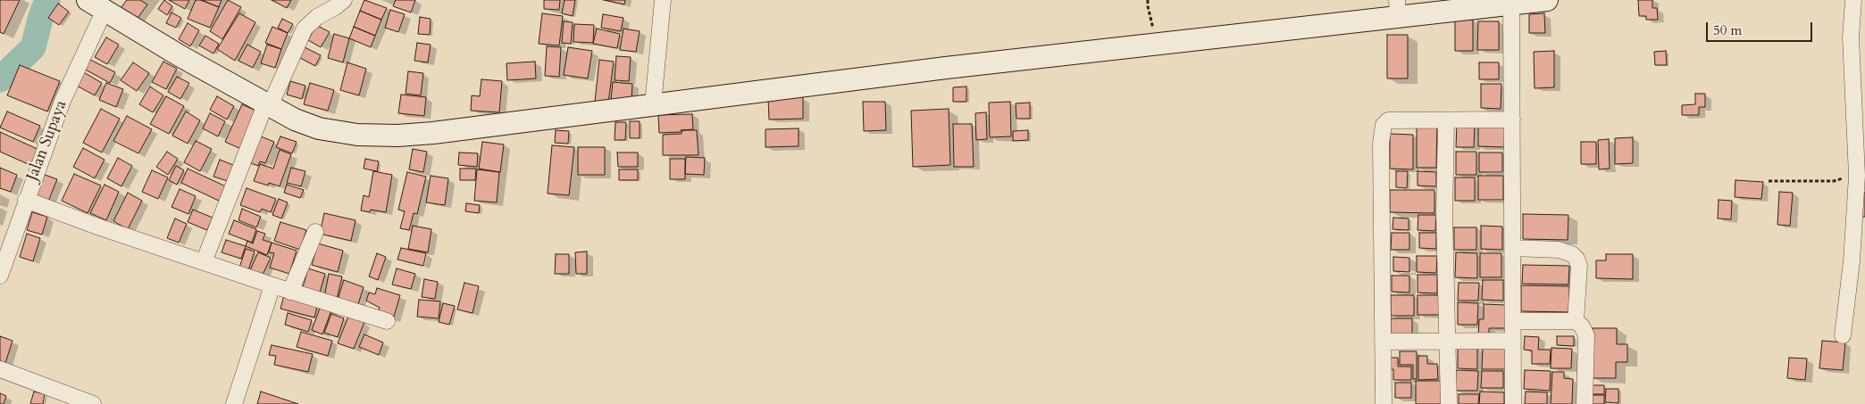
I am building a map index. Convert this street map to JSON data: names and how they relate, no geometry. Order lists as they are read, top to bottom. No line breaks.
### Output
{"streets":{"street":["Jalan Supaya"]},"scale_bar":"50 m"}
